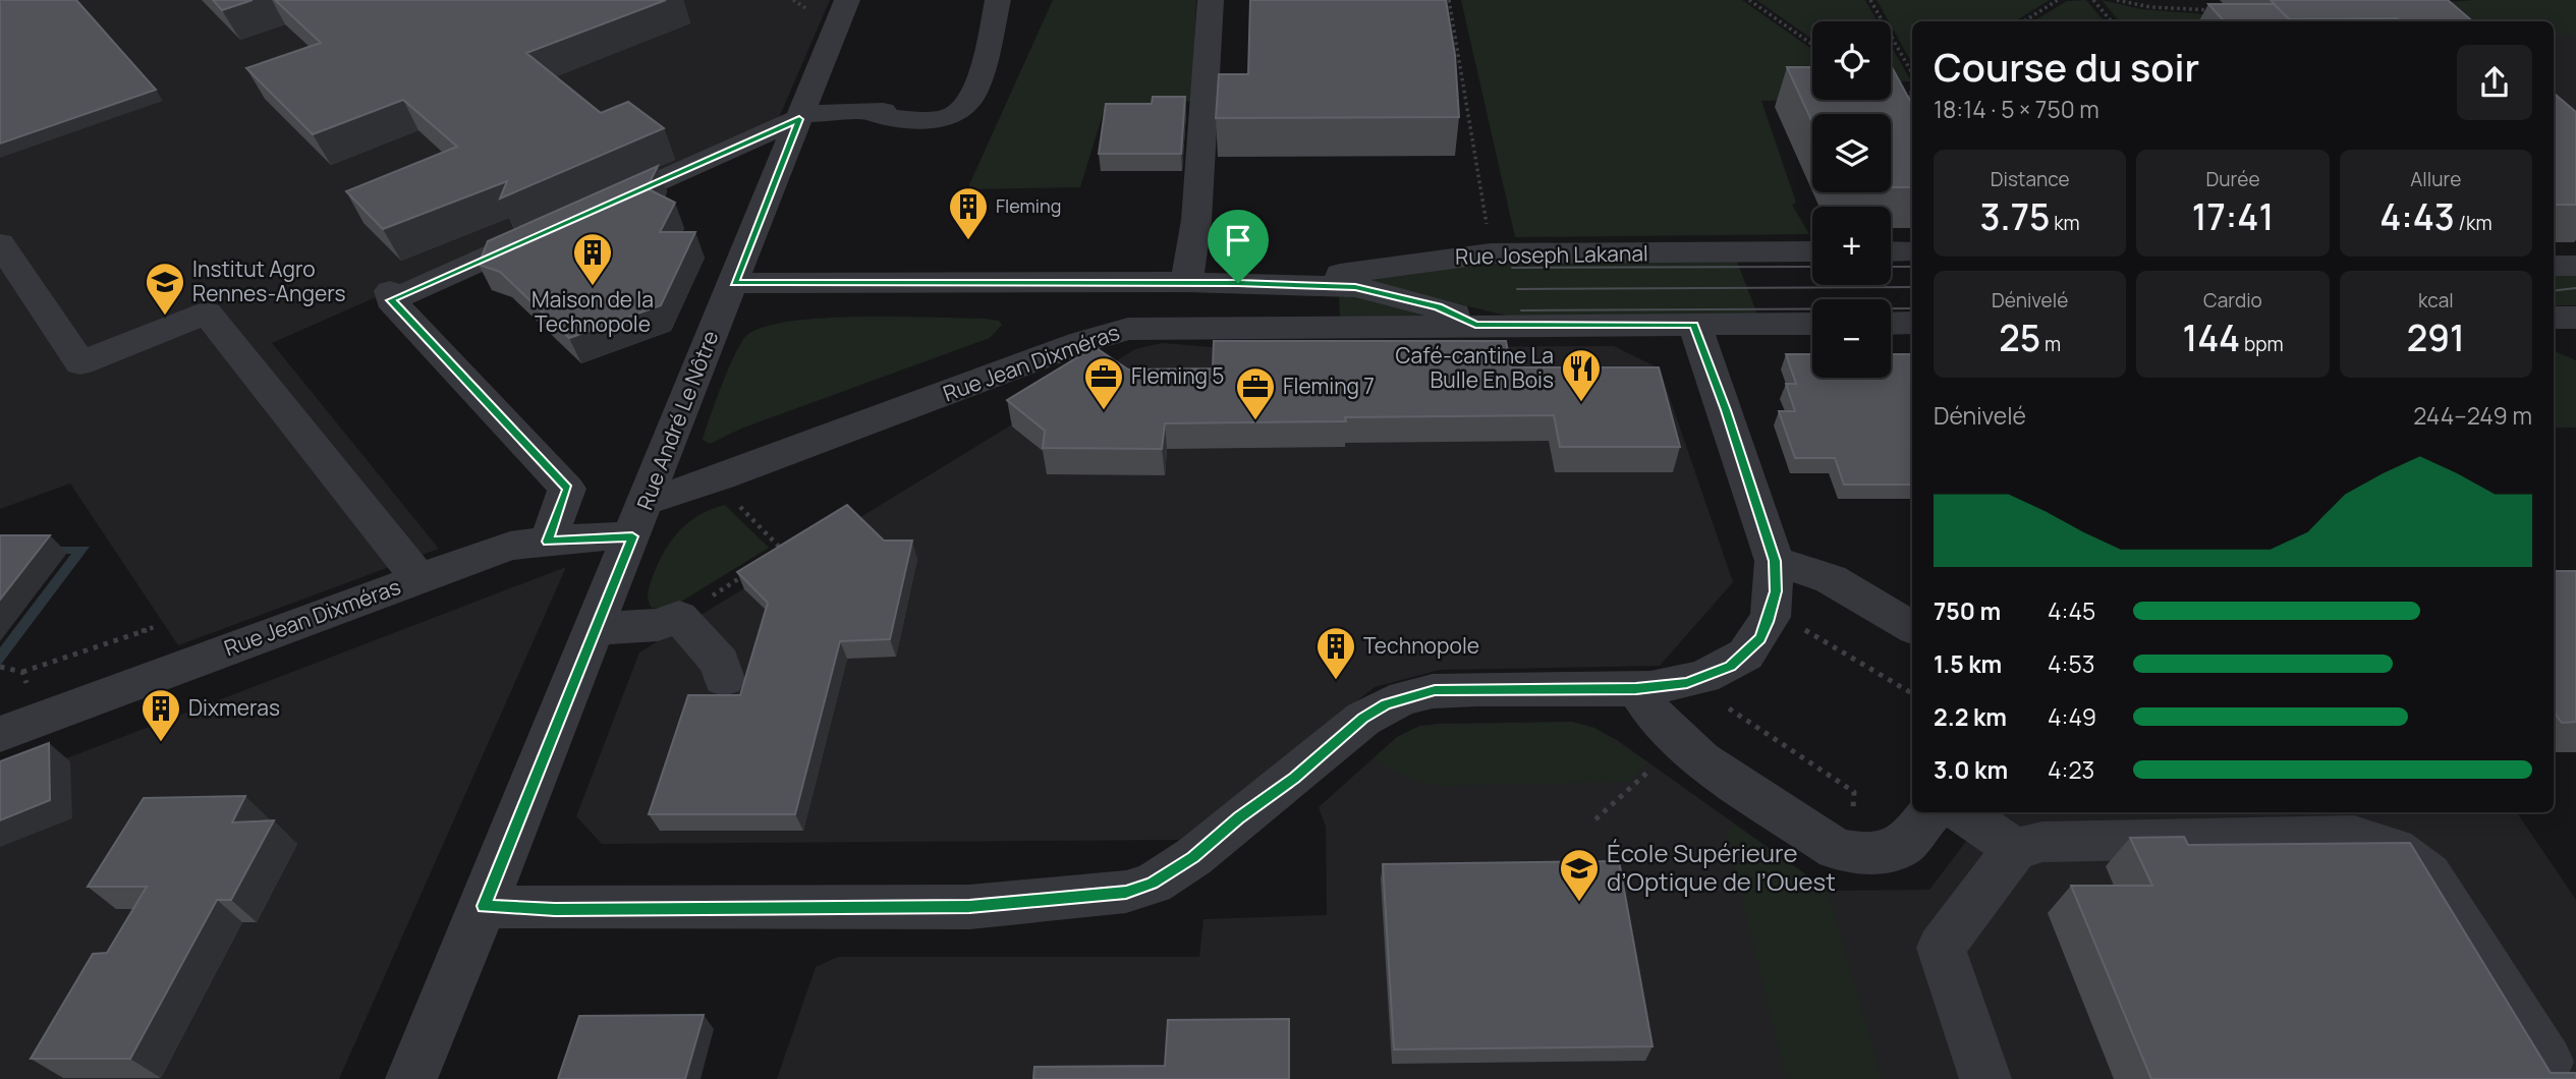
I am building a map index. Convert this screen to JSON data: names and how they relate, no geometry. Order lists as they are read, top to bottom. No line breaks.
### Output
{"streets":{"street":["Rue Joseph Lakanal","Rue Jean Dixméras","Rue André Le Nôtre"]},"crossings":[["Rue Joseph Lakanal","Rue Jean Dixméras"],["Rue Joseph Lakanal","Rue André Le Nôtre"],["Rue Jean Dixméras","Rue André Le Nôtre"]],"places":{"building":["Fleming","Maison de la Technopole","Technopole","Dixmeras"],"school or university":["Institut Agro Rennes-Angers","École Supérieure d’Optique de l’Ouest"],"restaurant":["Café-cantine La Bulle En Bois"],"office":["Fleming 5","Fleming 7"]},"page":{"map_buttons":["+","−"],"heading":["Course du soir","18:14 · 5 × 750 m"],"stats":[["Distance","3.75 km"],["Durée","17:41"],["Allure","4:43 /km"],["Dénivelé","25 m"],["Cardio","144 bpm"],["kcal","291"]],"chart":["Dénivelé","244–249 m"],"list":[{"name":"750 m","note":"4:45"},{"name":"1.5 km","note":"4:53"},{"name":"2.2 km","note":"4:49"},{"name":"3.0 km","note":"4:23"}]}}
